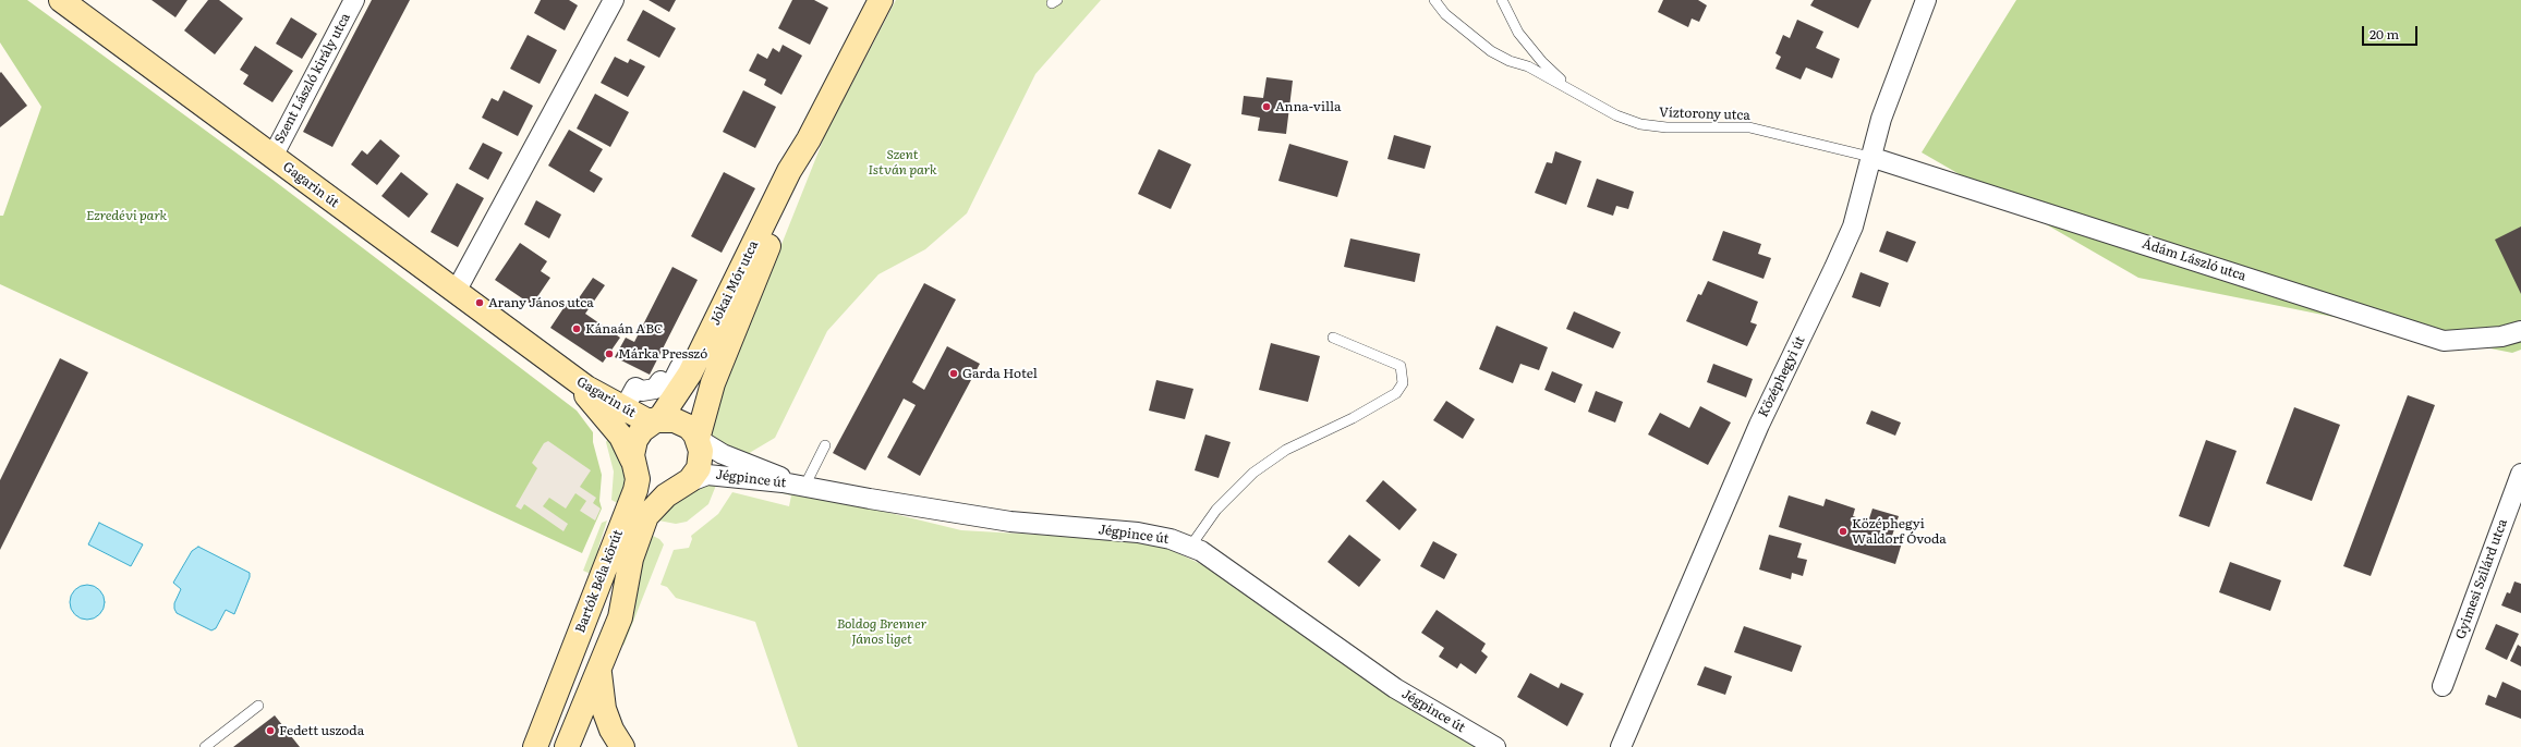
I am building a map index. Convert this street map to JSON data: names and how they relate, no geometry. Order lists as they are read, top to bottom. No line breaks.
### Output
{"streets":{"street":["Szent László király utca","Gagarin út","Ádám László utca","Jókai Mór utca","Középhegyi út","Jégpince út","Gyimesi Szilárd utca","Bartók Béla körút"],"lane":["Víztorony utca"]},"crossings":[["Szent László király utca","Gagarin út"],["Víztorony utca","Ádám László utca"],["Víztorony utca","Középhegyi út"],["Gagarin út","Jókai Mór utca"],["Gagarin út","Jégpince út"],["Gagarin út","Bartók Béla körút"],["Ádám László utca","Középhegyi út"],["Jókai Mór utca","Jégpince út"],["Jókai Mór utca","Bartók Béla körút"],["Jégpince út","Bartók Béla körút"]],"parks":["Szent István park","Ezredévi park","Boldog Brenner János liget"],"places":["Anna-villa","Arany János utca","Kánaán ABC","Márka Presszó","Garda Hotel","Középhegyi Waldorf Óvoda","Fedett uszoda"],"scale_bar":"20 m"}
